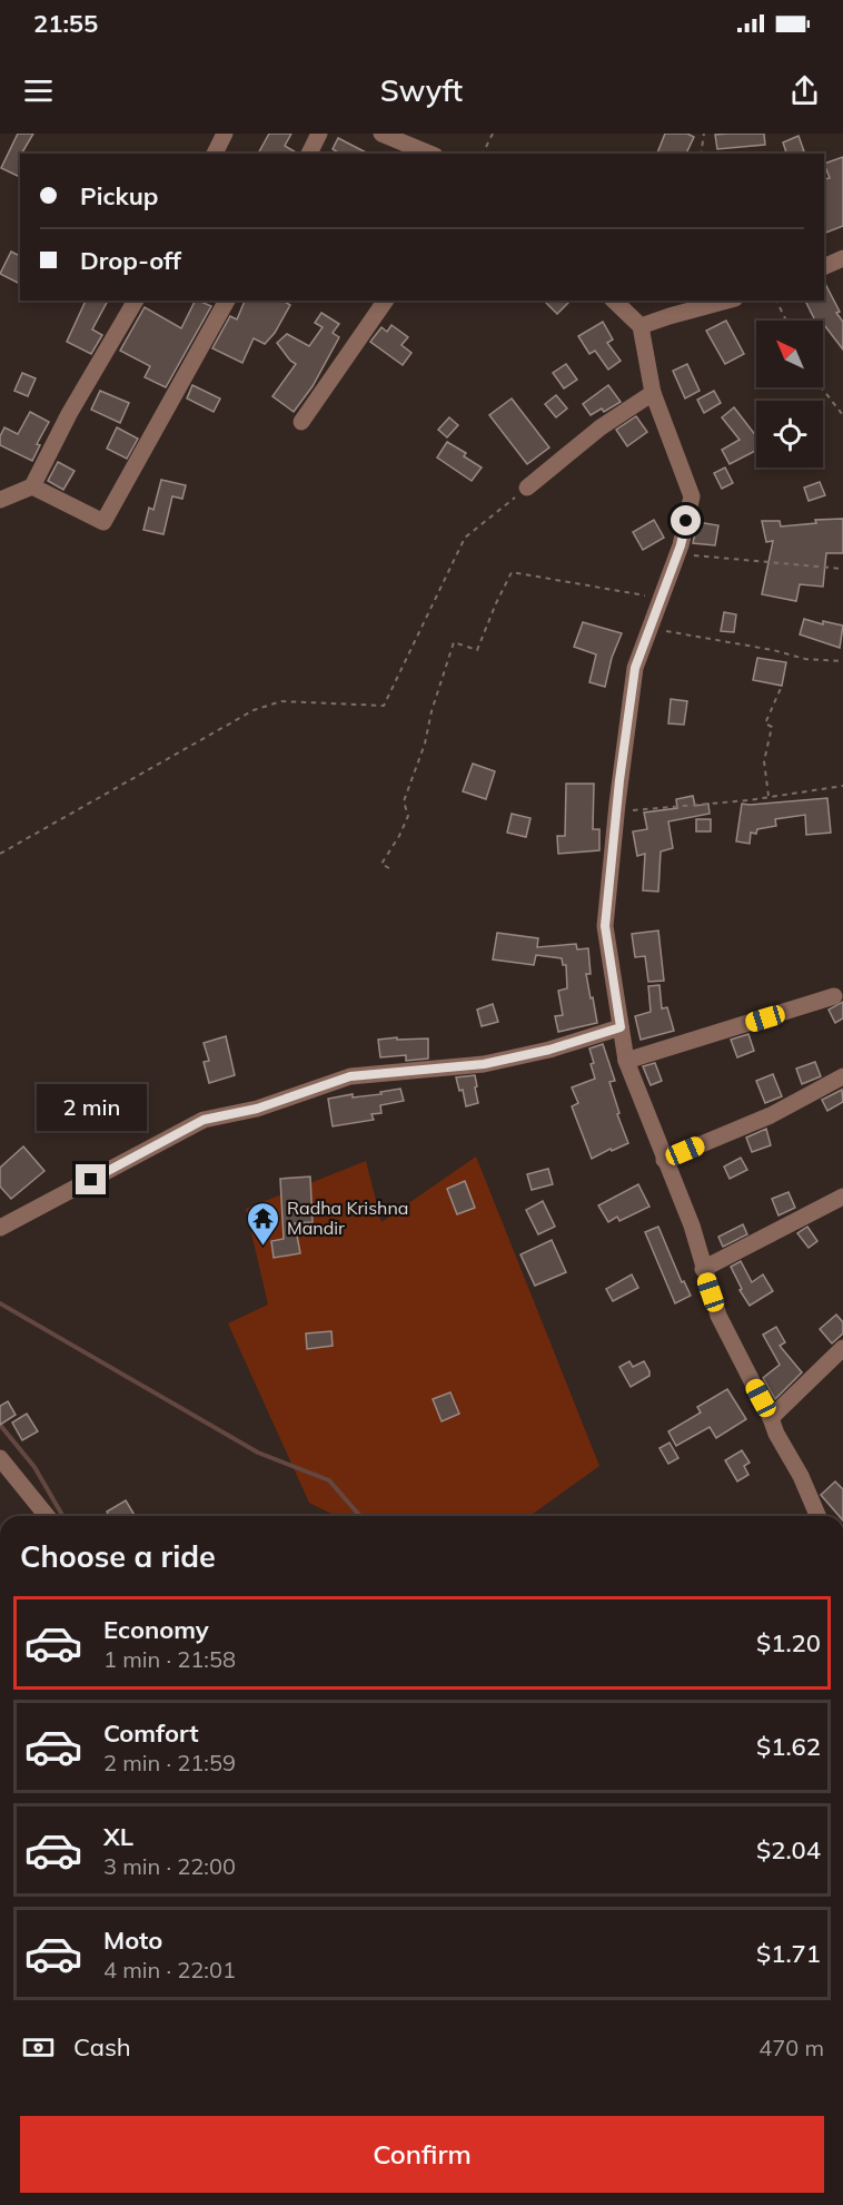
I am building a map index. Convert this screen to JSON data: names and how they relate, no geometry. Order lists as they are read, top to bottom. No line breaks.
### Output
{"places":{"temple":["Radha Krishna Mandir"]},"north":"top left","page":{"status":"21:55","header":"Swyft","banner":["Pickup","Drop-off"],"bubble":"2 min","heading":"Choose a ride","list":[{"name":"Economy","note":"1 min · 21:58","value":"$1.20"},{"name":"Comfort","note":"2 min · 21:59","value":"$1.62"},{"name":"XL","note":"3 min · 22:00","value":"$2.04"},{"name":"Moto","note":"4 min · 22:01","value":"$1.71"}],"pay":["Cash","470 m"],"buttons":"Confirm"}}
